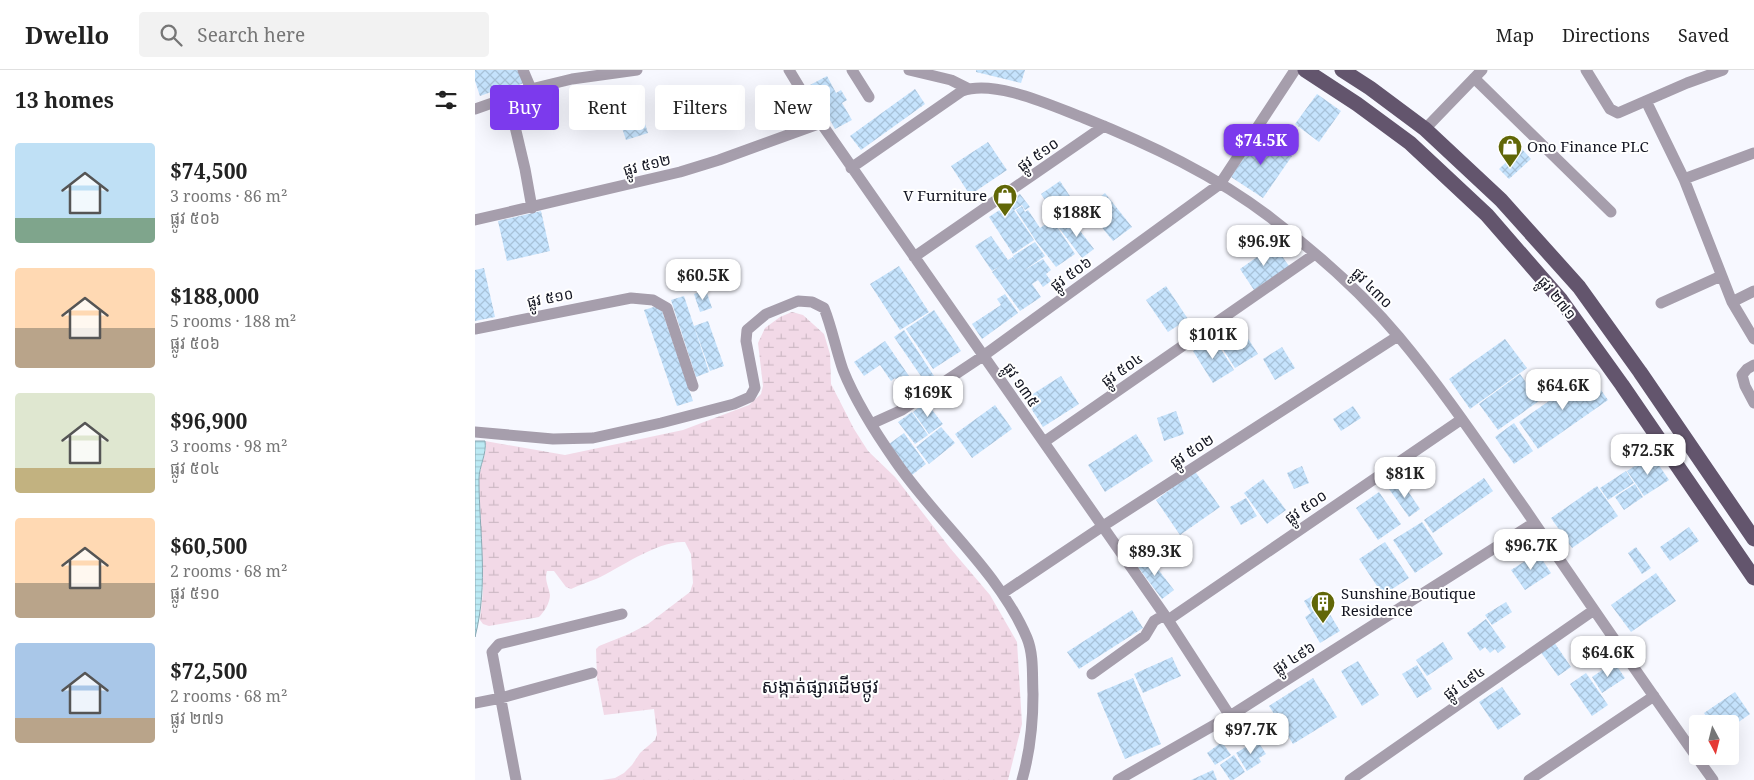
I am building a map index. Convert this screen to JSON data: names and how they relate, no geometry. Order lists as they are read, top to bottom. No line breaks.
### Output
{"streets":{"main road":["ផ្លូវ ២៧១"],"street":["ផ្លូវ ៥១០","ផ្លូវ ៥១២","ផ្លូវ ៥០៦","ផ្លូវ ៤៣០","ផ្លូវ ៥០៤","ផ្លូវ ១៣៥","ផ្លូវ ៥០២","ផ្លូវ ៥០០","ផ្លូវ ៤៩៦","ផ្លូវ ៤៩៤"]},"crossings":[["ផ្លូវ ៥១០","ផ្លូវ ៤៣០"],["ផ្លូវ ៥១០","ផ្លូវ ១៣៥"],["ផ្លូវ ៥០៦","ផ្លូវ ៤៣០"],["ផ្លូវ ៥០៦","ផ្លូវ ១៣៥"],["ផ្លូវ ៤៣០","ផ្លូវ ៥០៤"],["ផ្លូវ ៤៣០","ផ្លូវ ៥០២"],["ផ្លូវ ៤៣០","ផ្លូវ ៥០០"],["ផ្លូវ ៤៣០","ផ្លូវ ៤៩៦"],["ផ្លូវ ៤៣០","ផ្លូវ ៤៩៤"],["ផ្លូវ ៥០៤","ផ្លូវ ១៣៥"],["ផ្លូវ ១៣៥","ផ្លូវ ៥០២"],["ផ្លូវ ១៣៥","ផ្លូវ ៥០០"],["ផ្លូវ ១៣៥","ផ្លូវ ៤៩៦"]],"districts":["សង្កាត់ផ្សារដើមថ្កូវ"],"places":{"shop":["Ono Finance PLC","V Furniture"],"building":["Sunshine Boutique Residence"]},"north":"bottom","page":{"header":"Dwello","search":"Search here","nav":["Map","Directions","Saved"],"heading":"13 homes","chip":["Buy","Rent","Filters","New"],"price":["$74.5K","$188K","$96.9K","$60.5K","$101K","$64.6K","$169K","$72.5K","$81K","$96.7K","$89.3K","$64.6K","$97.7K"],"list":[{"name":"$74,500","note":"3 rooms · 86 m² · ផ្លូវ ៥០៦"},{"name":"$188,000","note":"5 rooms · 188 m² · ផ្លូវ ៥០៦"},{"name":"$96,900","note":"3 rooms · 98 m² · ផ្លូវ ៥០៤"},{"name":"$60,500","note":"2 rooms · 68 m² · ផ្លូវ ៥១០"},{"name":"$72,500","note":"2 rooms · 68 m² · ផ្លូវ ២៧១"}]}}
